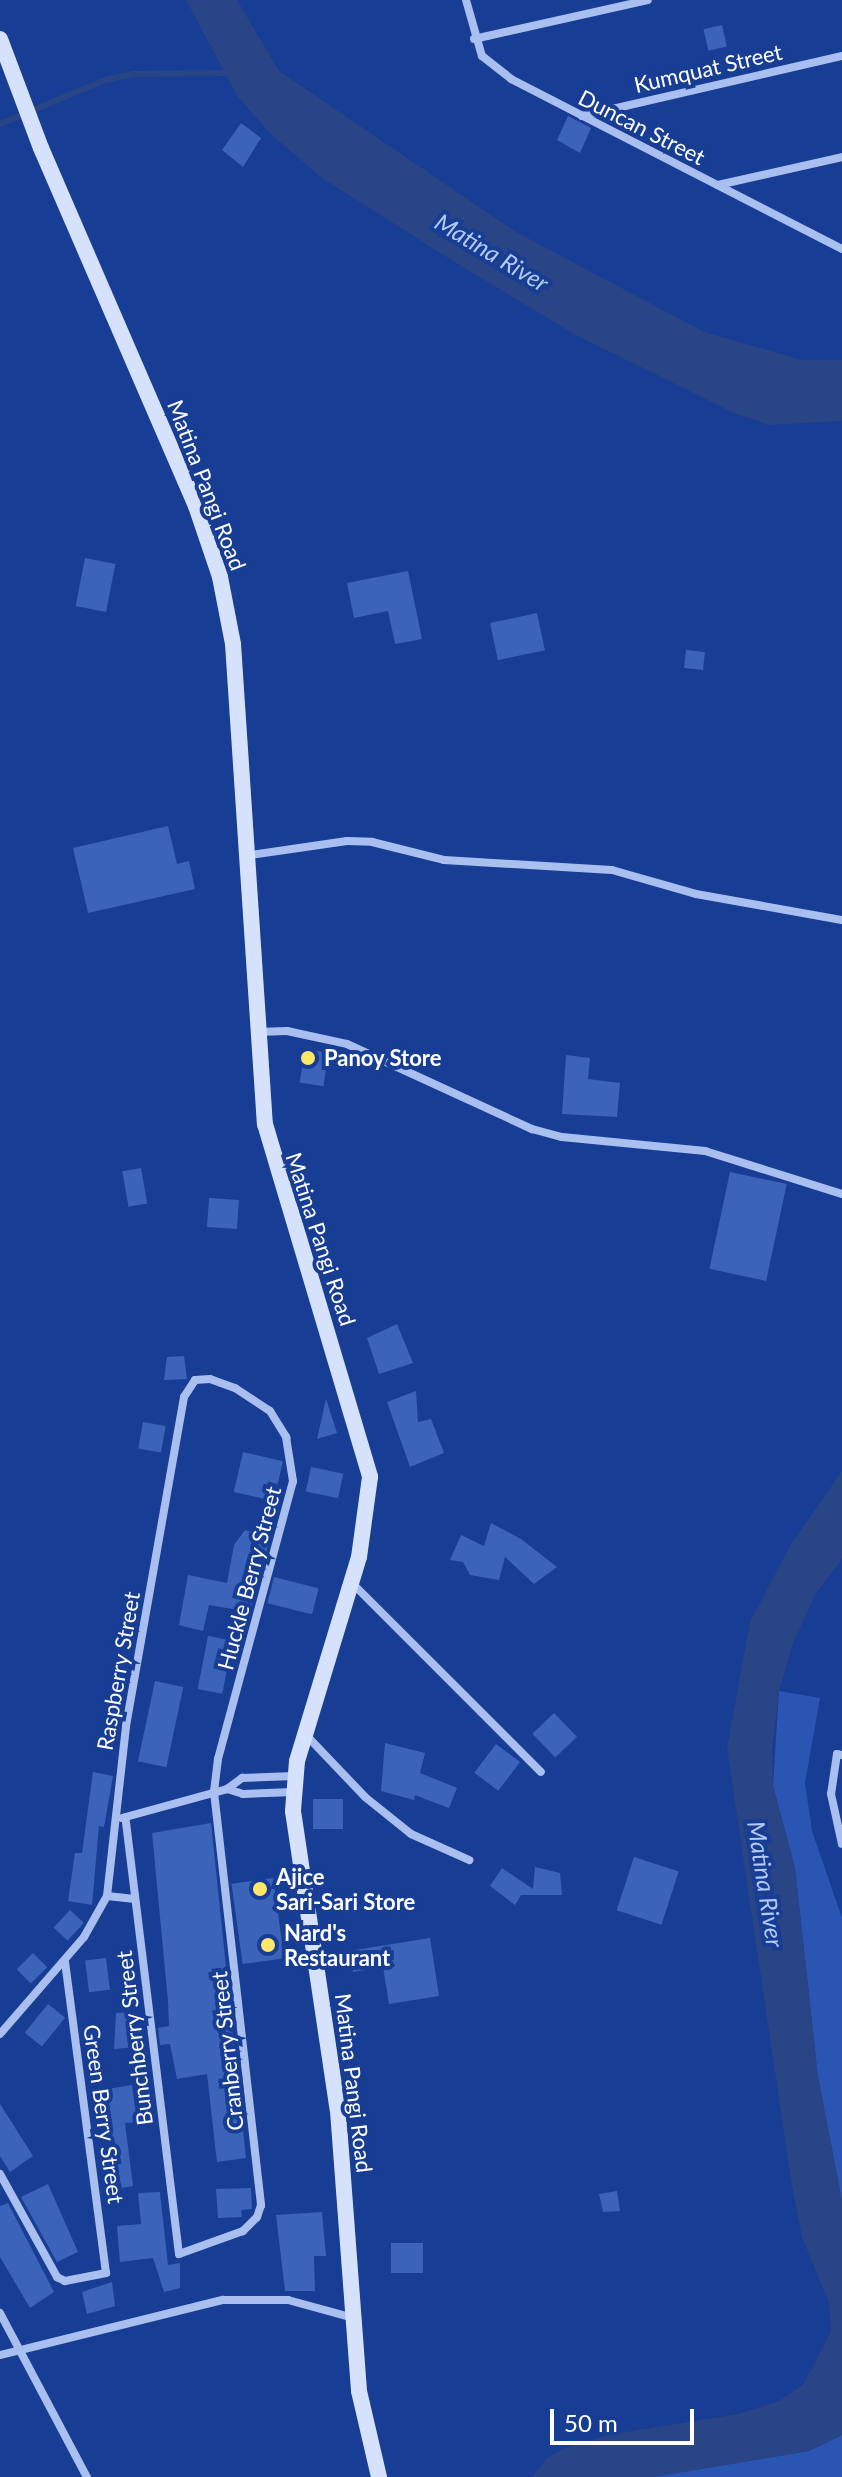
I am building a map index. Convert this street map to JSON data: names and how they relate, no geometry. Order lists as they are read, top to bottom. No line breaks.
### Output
{"streets":{"street":["Kumquat Street","Duncan Street","Matina Pangi Road","Huckle Berry Street","Raspberry Street","Bunchberry Street","Cranberry Street","Green Berry Street"]},"crossings":[["Kumquat Street","Duncan Street"],["Huckle Berry Street","Raspberry Street"],["Huckle Berry Street","Cranberry Street"],["Raspberry Street","Green Berry Street"],["Bunchberry Street","Cranberry Street"]],"water":["Matina River"],"places":["Panoy Store","Ajice Sari-Sari Store","Nard's Restaurant"],"scale_bar":"50 m"}
